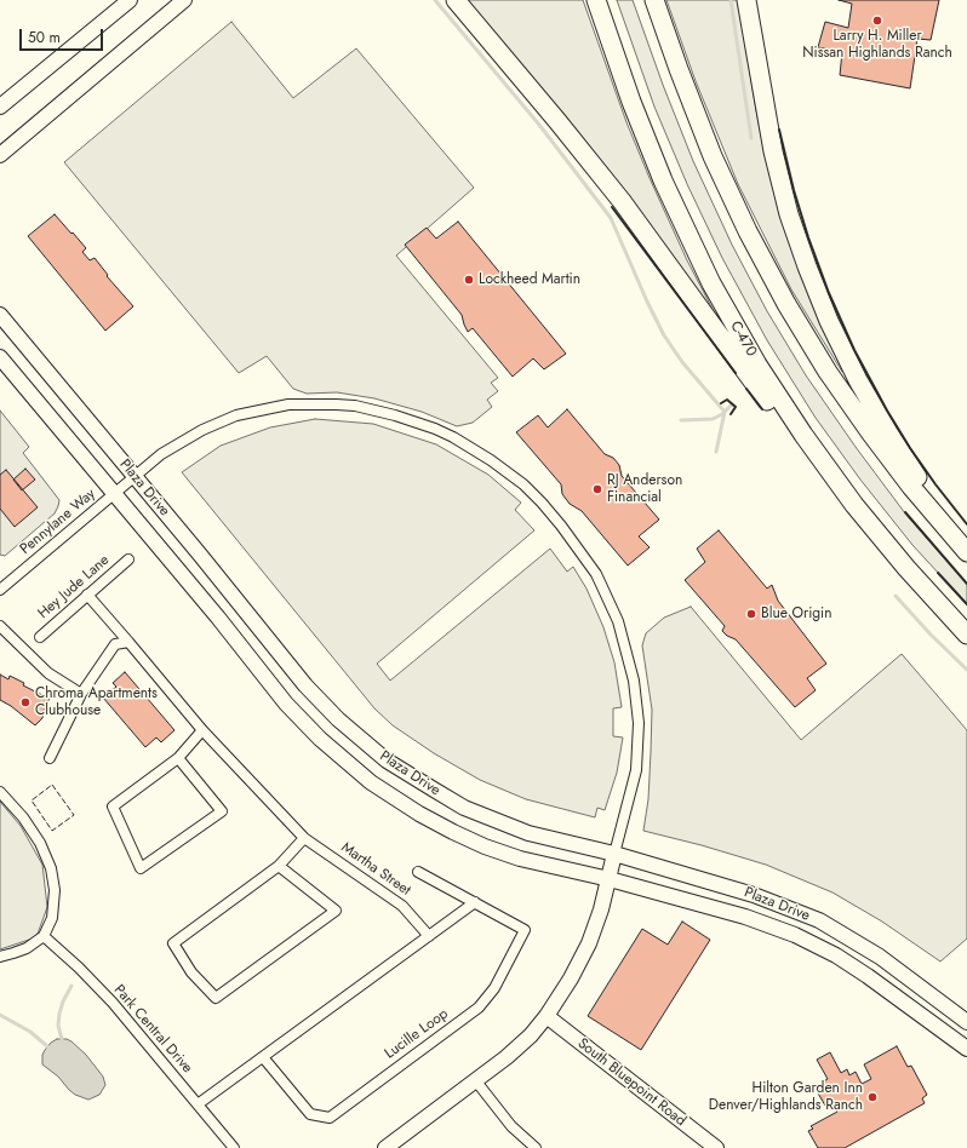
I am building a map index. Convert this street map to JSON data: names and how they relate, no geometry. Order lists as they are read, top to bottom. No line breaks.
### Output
{"streets":{"highway":["C-470"],"street":["Plaza Drive","Pennylane Way","Hey Jude Lane","Martha Street","Park Central Drive","Lucille Loop","South Bluepoint Road"]},"crossings":[["Plaza Drive","Pennylane Way"],["Hey Jude Lane","Martha Street"]],"places":["Larry H. Miller Nissan Highlands Ranch","Lockheed Martin","RJ Anderson Financial","Blue Origin","Chroma Apartments Clubhouse","Hilton Garden Inn Denver/Highlands Ranch"],"scale_bar":"50 m"}
